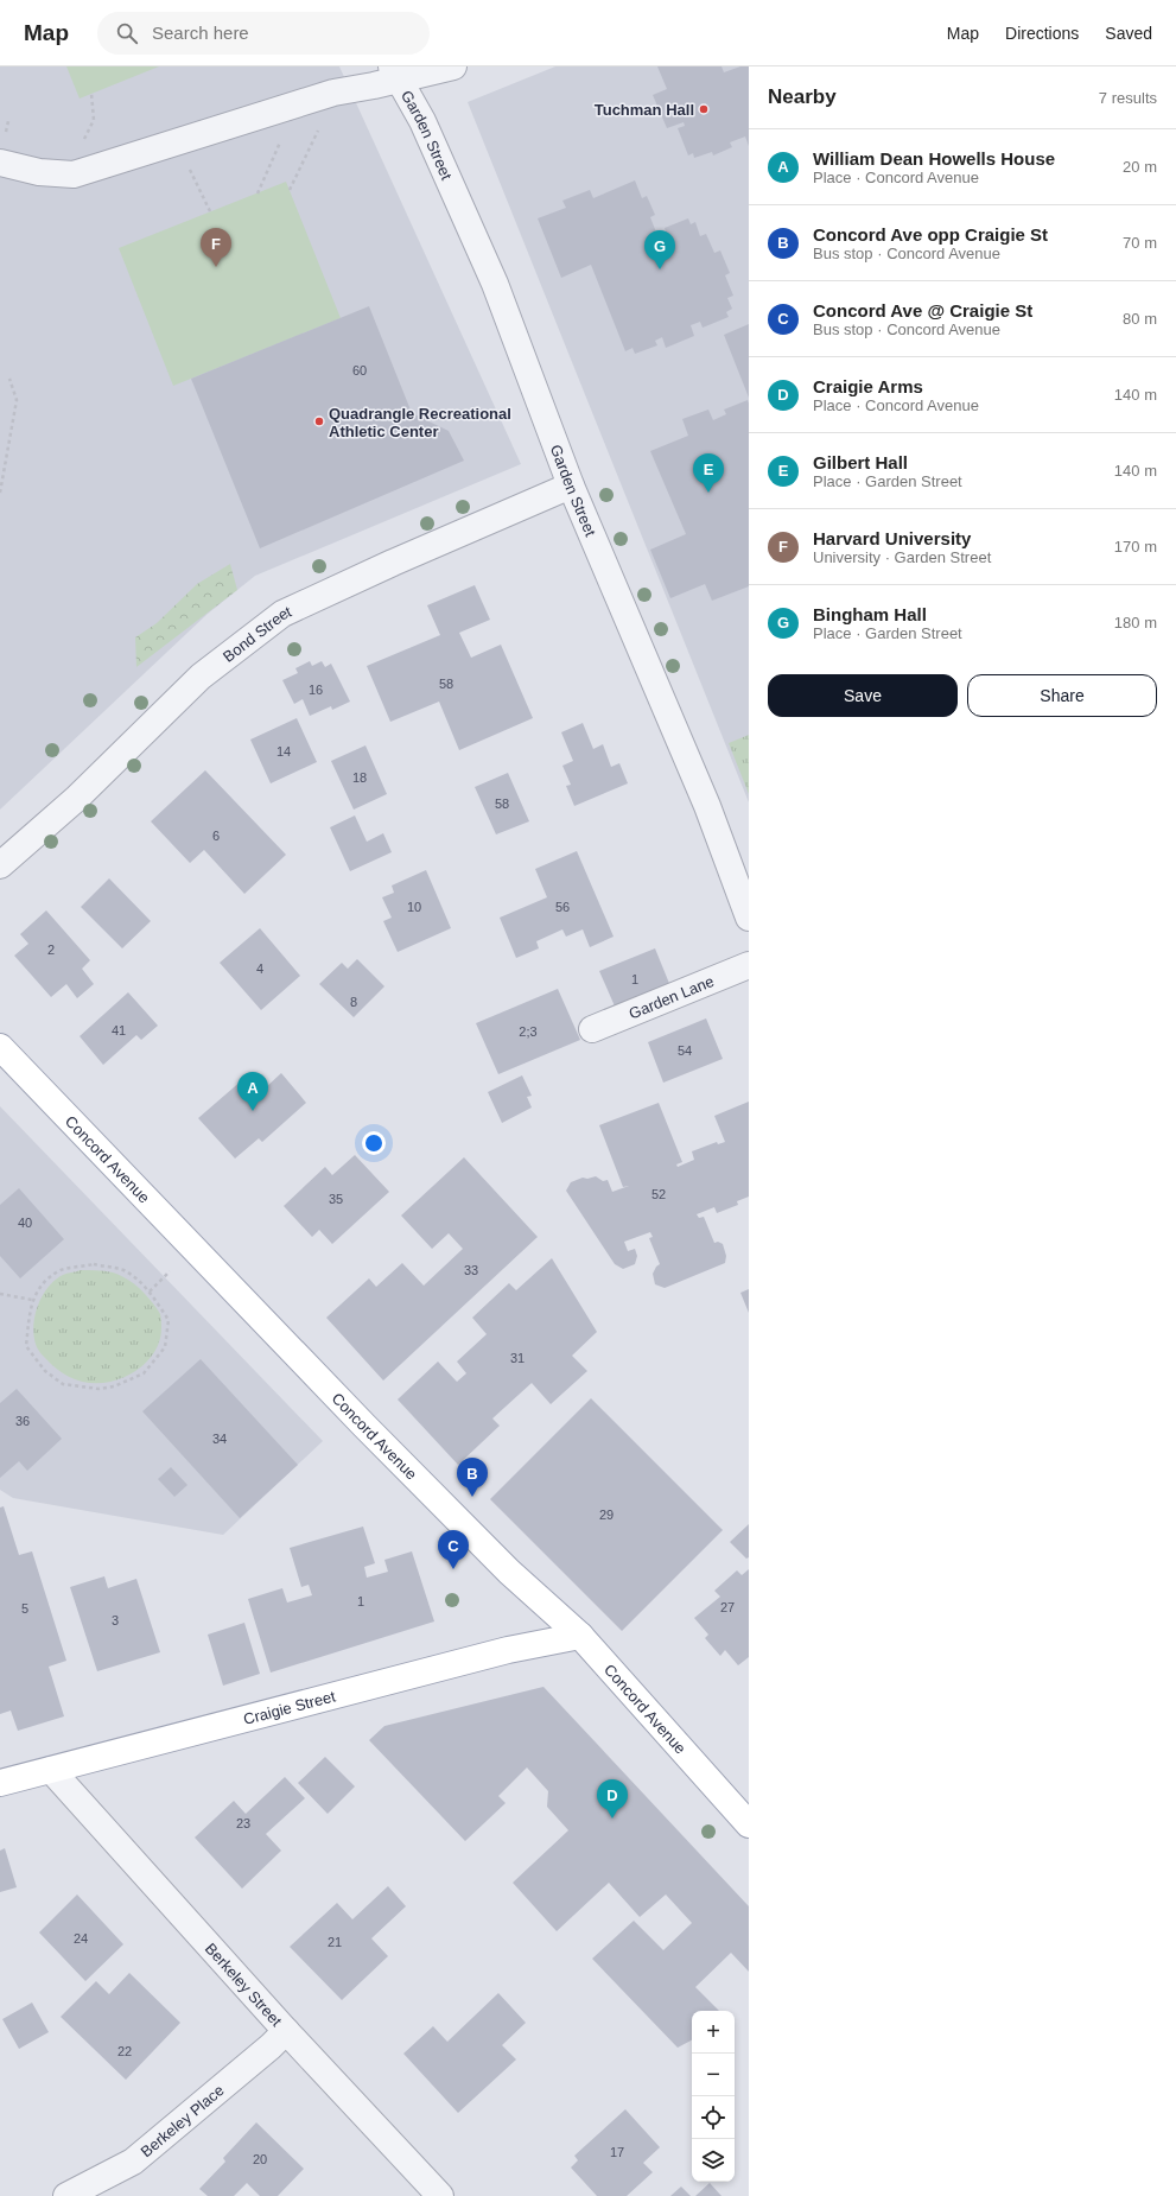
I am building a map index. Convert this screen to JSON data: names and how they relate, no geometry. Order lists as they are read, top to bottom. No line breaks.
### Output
{"streets":{"main road":["Concord Avenue","Craigie Street"],"street":["Garden Street","Bond Street","Garden Lane","Berkeley Street","Berkeley Place"]},"crossings":[["Garden Street","Bond Street"],["Concord Avenue","Craigie Street"],["Craigie Street","Berkeley Street"],["Berkeley Street","Berkeley Place"]],"places":["Tuchman Hall","Quadrangle Recreational Athletic Center"],"house_numbers":["60","58","16","14","18","58","6","10","56","2","4","1","8","41","2;3","54","52","35","40","33","31","36","34","29","1","27","5","3","23","24","21","22","17","20"],"page":{"header":"Map","search":"Search here","nav":["Map","Directions","Saved"],"heading":["Nearby","7 results"],"list":[{"mark":"A","name":"William Dean Howells House","note":"Place · Concord Avenue","value":"20 m"},{"mark":"B","name":"Concord Ave opp Craigie St","note":"Bus stop · Concord Avenue","value":"70 m"},{"mark":"C","name":"Concord Ave @ Craigie St","note":"Bus stop · Concord Avenue","value":"80 m"},{"mark":"D","name":"Craigie Arms","note":"Place · Concord Avenue","value":"140 m"},{"mark":"E","name":"Gilbert Hall","note":"Place · Garden Street","value":"140 m"},{"mark":"F","name":"Harvard University","note":"University · Garden Street","value":"170 m"},{"mark":"G","name":"Bingham Hall","note":"Place · Garden Street","value":"180 m"}],"pins":["F","G","E","A","B","C","D"],"buttons":["Save","Share"],"map_buttons":["+","−"]}}
